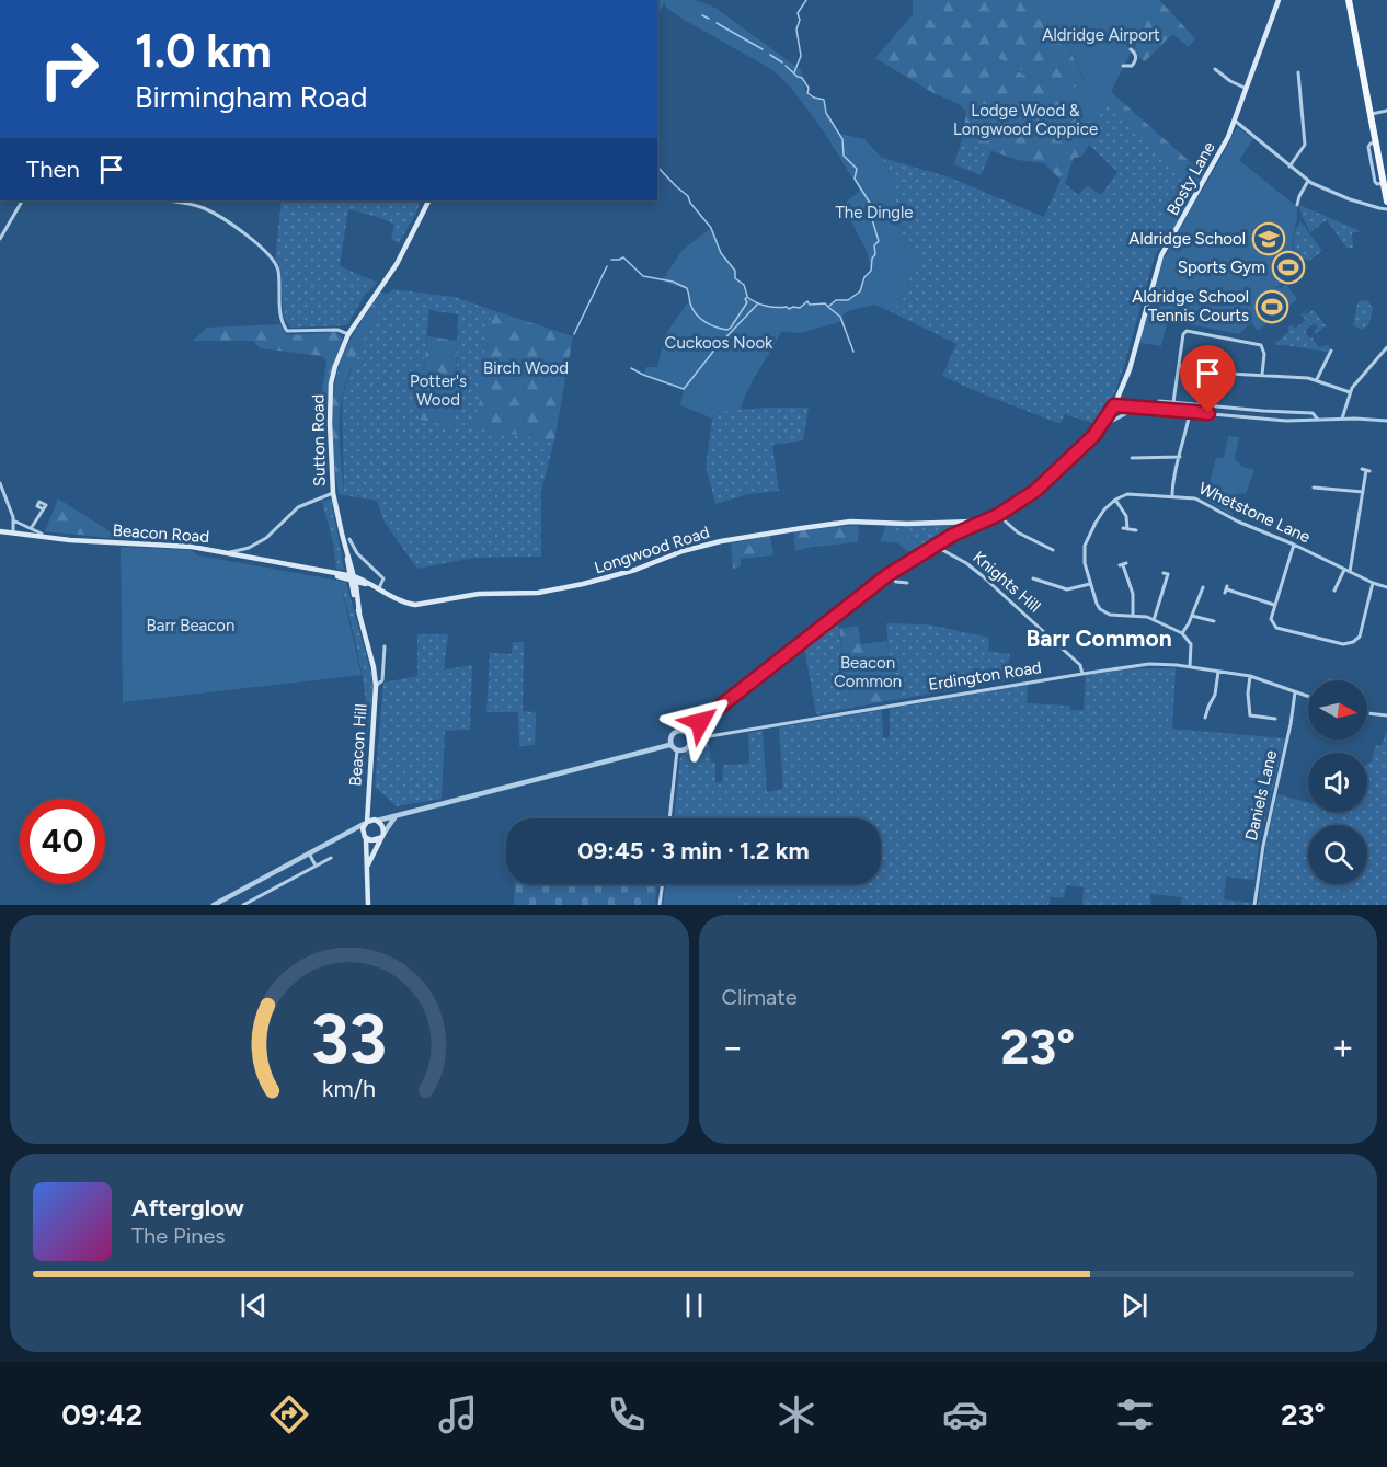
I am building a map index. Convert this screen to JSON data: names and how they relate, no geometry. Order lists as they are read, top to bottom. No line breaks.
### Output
{"streets":{"main road":["Bosty Lane","Sutton Road","Beacon Road","Longwood Road","Beacon Hill"],"street":["Whetstone Lane","Knights Hill","Erdington Road","Daniels Lane"]},"crossings":[["Bosty Lane","Longwood Road"],["Sutton Road","Beacon Road"],["Sutton Road","Longwood Road"],["Sutton Road","Beacon Hill"],["Beacon Road","Longwood Road"],["Beacon Road","Beacon Hill"],["Longwood Road","Beacon Hill"],["Knights Hill","Erdington Road"],["Erdington Road","Daniels Lane"]],"districts":["Barr Common"],"parks":["Aldridge Airport","Lodge Wood & Longwood Coppice","The Dingle","Cuckoos Nook","Birch Wood","Potter's Wood","Barr Beacon","Beacon Common"],"places":{"school or university":["Aldridge School"],"sports":["Sports Gym","Aldridge School Tennis Courts"]},"north":"right","page":{"turn":["1.0 km","Birmingham Road"],"then":"Then","limit":"40","trip":"09:45 · 3 min · 1.2 km","tile":"Climate","heat":["−","23°","+"],"song":["Afterglow","The Pines"],"tabs":["09:42","23°"],"gauge":["33","km/h"]}}
